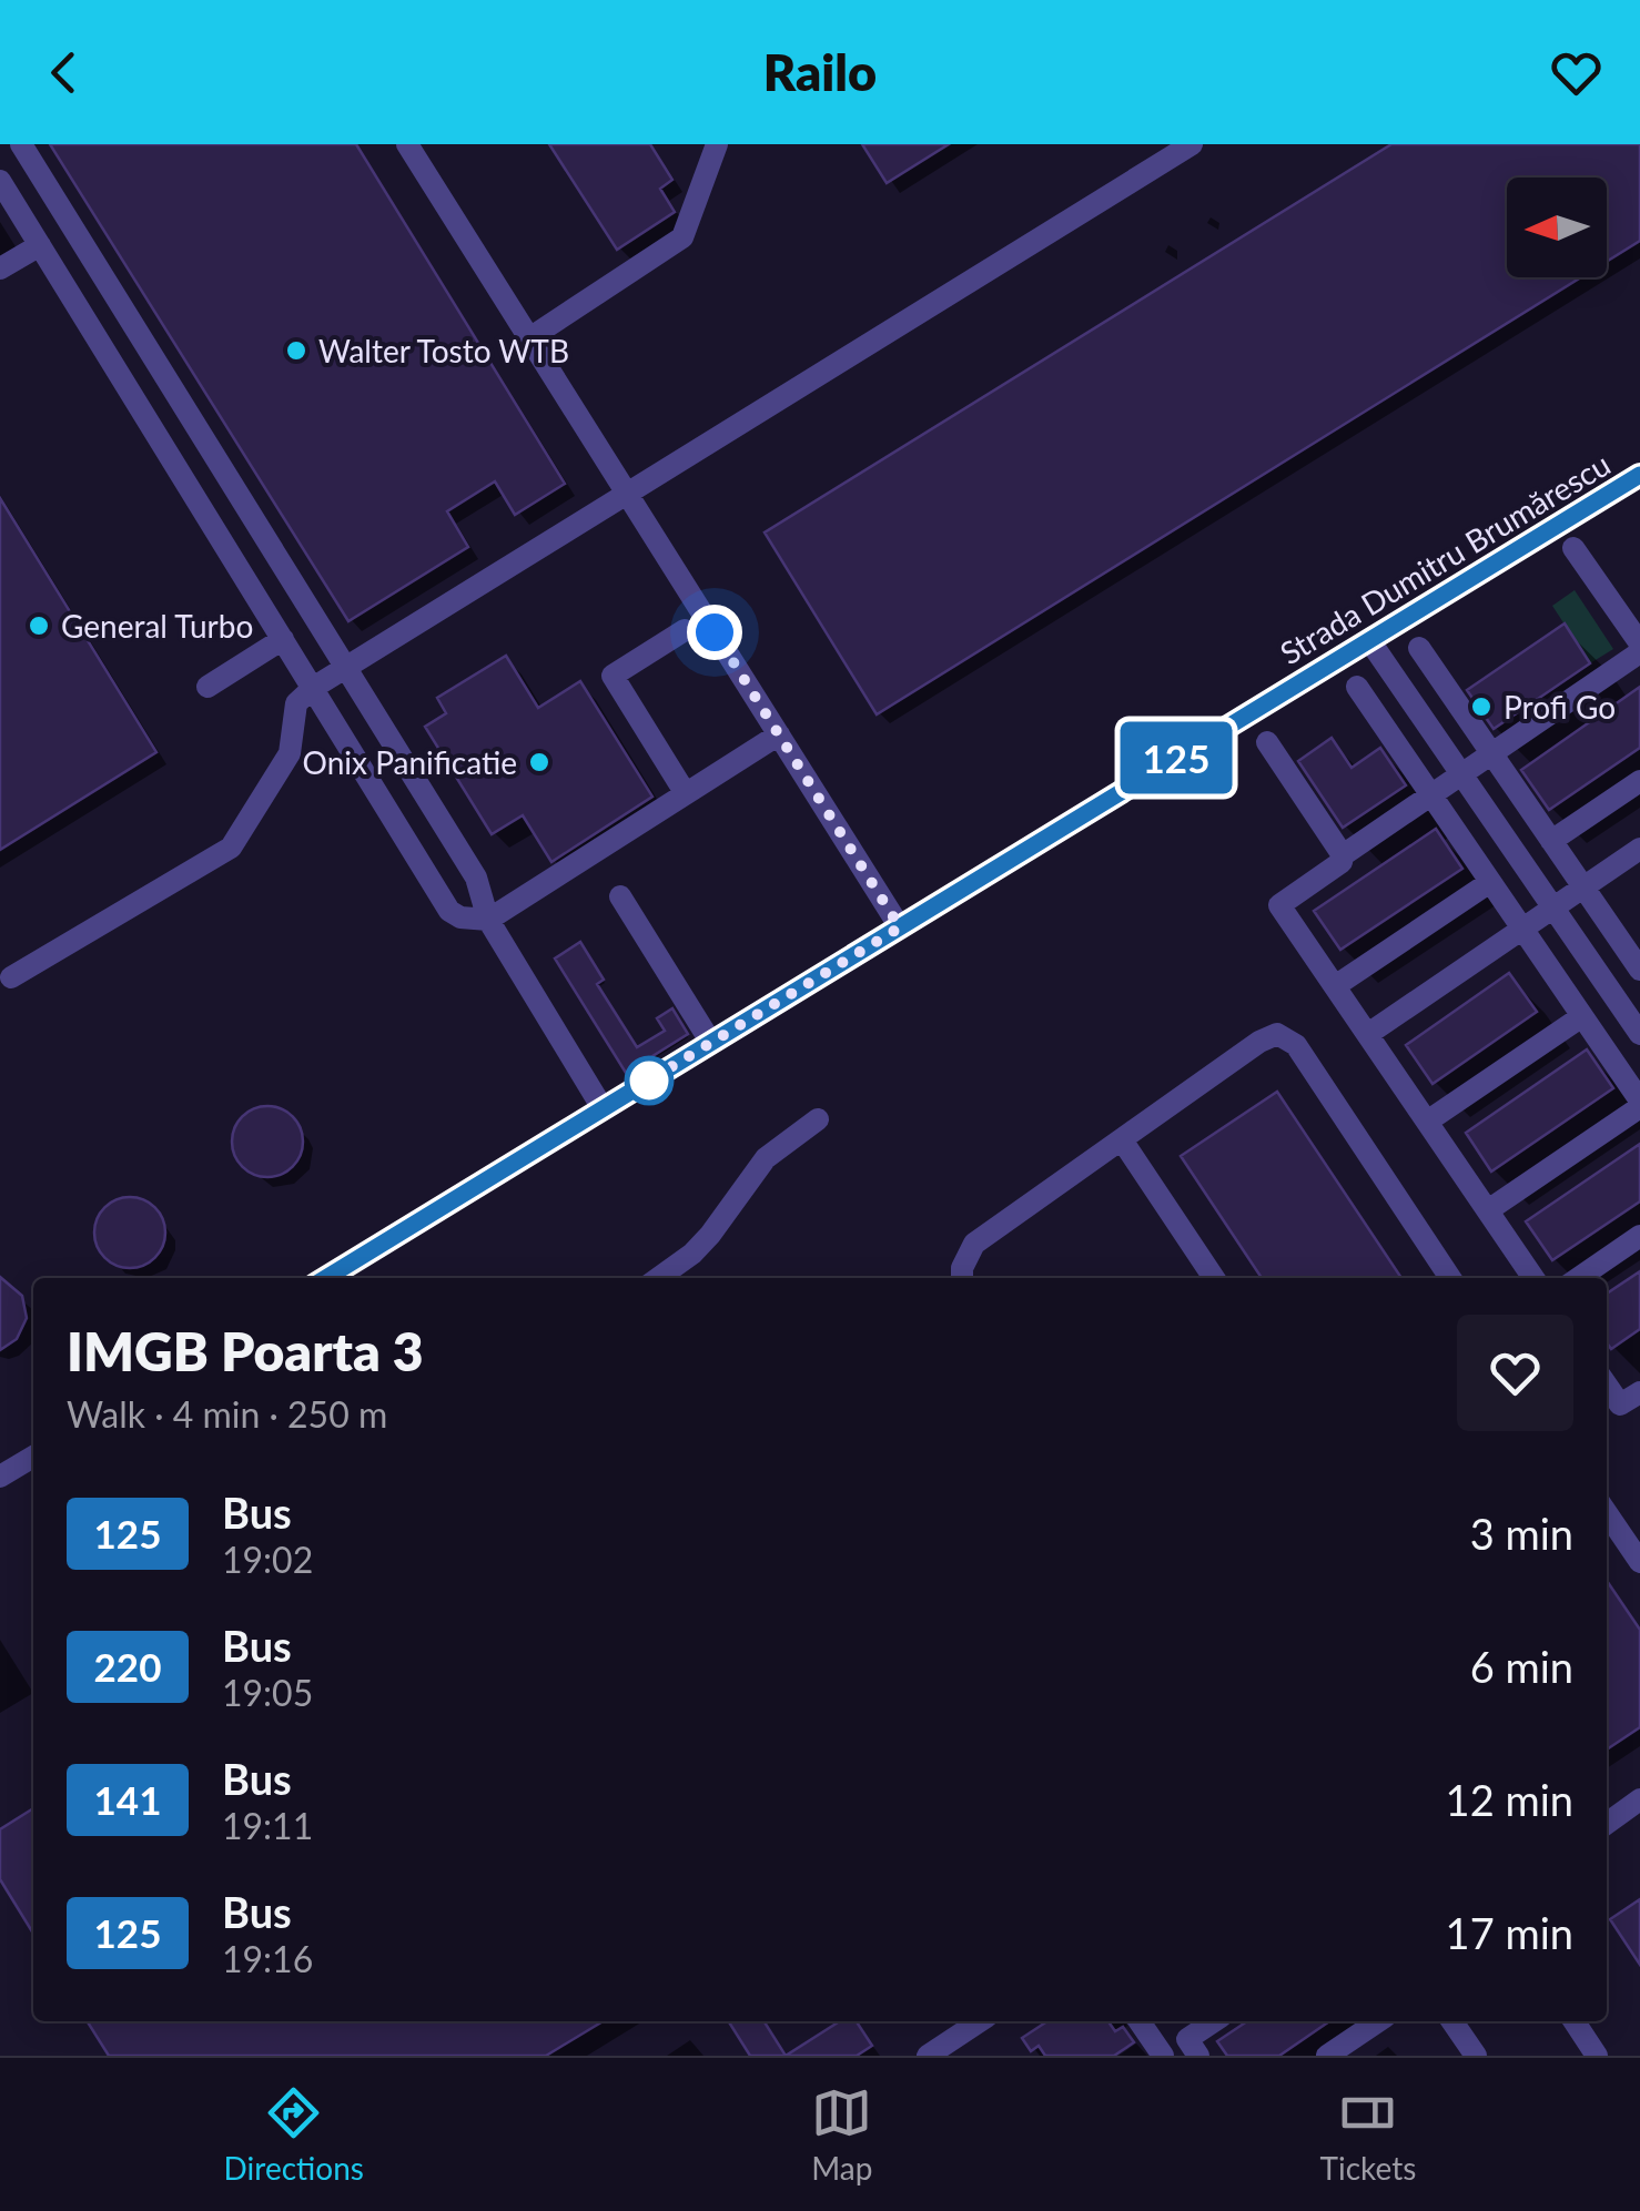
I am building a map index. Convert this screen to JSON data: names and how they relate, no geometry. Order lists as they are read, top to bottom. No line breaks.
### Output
{"streets":{"street":["Strada Dumitru Brumărescu"]},"places":["Walter Tosto WTB","General Turbo","Profi Go","Onix Panificatie"],"lines":["bus line 125"],"north":"left","page":{"header":"Railo","on_map":"125","heading":["IMGB Poarta 3","Walk · 4 min · 250 m"],"list":[{"mark":"125","name":"Bus","note":"19:02","value":"3 min"},{"mark":"220","name":"Bus","note":"19:05","value":"6 min"},{"mark":"141","name":"Bus","note":"19:11","value":"12 min"},{"mark":"125","name":"Bus","note":"19:16","value":"17 min"}],"tabs":["Directions","Map","Tickets"]}}
